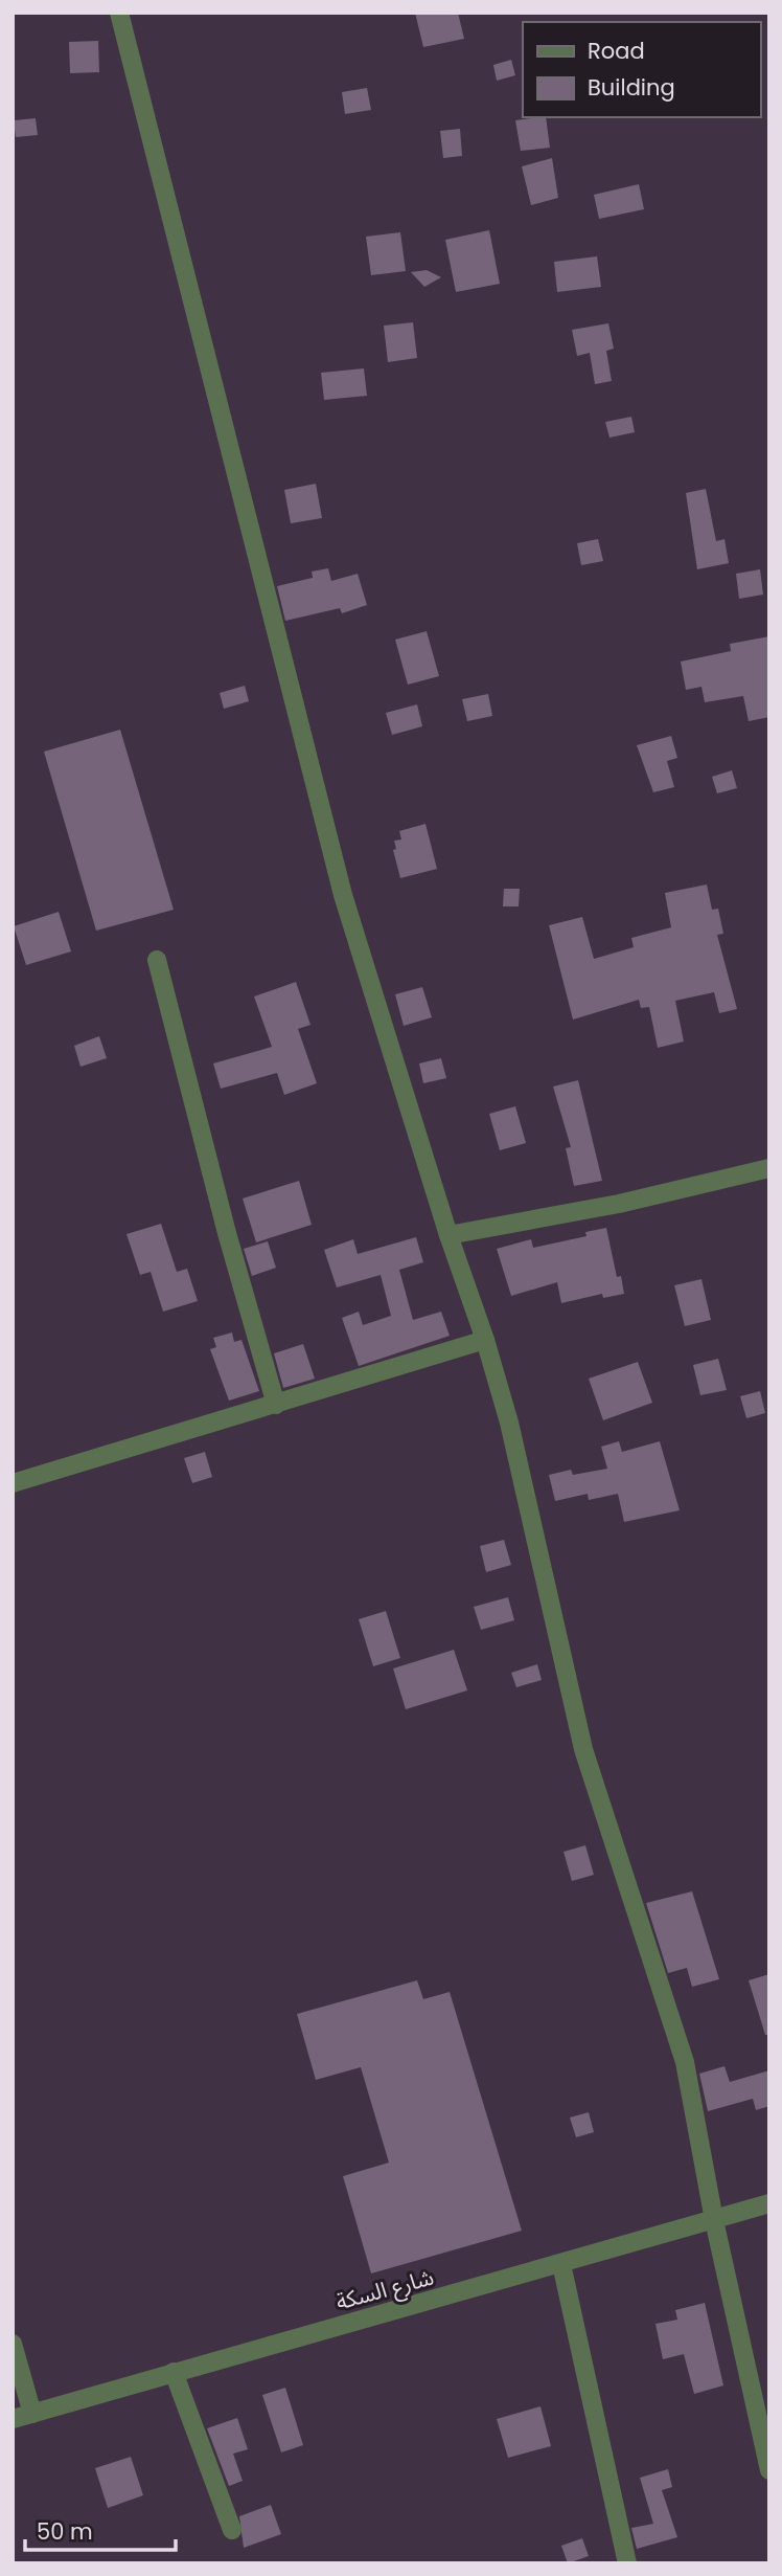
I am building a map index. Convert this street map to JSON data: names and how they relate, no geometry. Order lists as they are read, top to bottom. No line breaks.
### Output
{"streets":{"street":["شارع السكة"]},"legend":["Road","Building"],"scale_bar":"50 m"}
